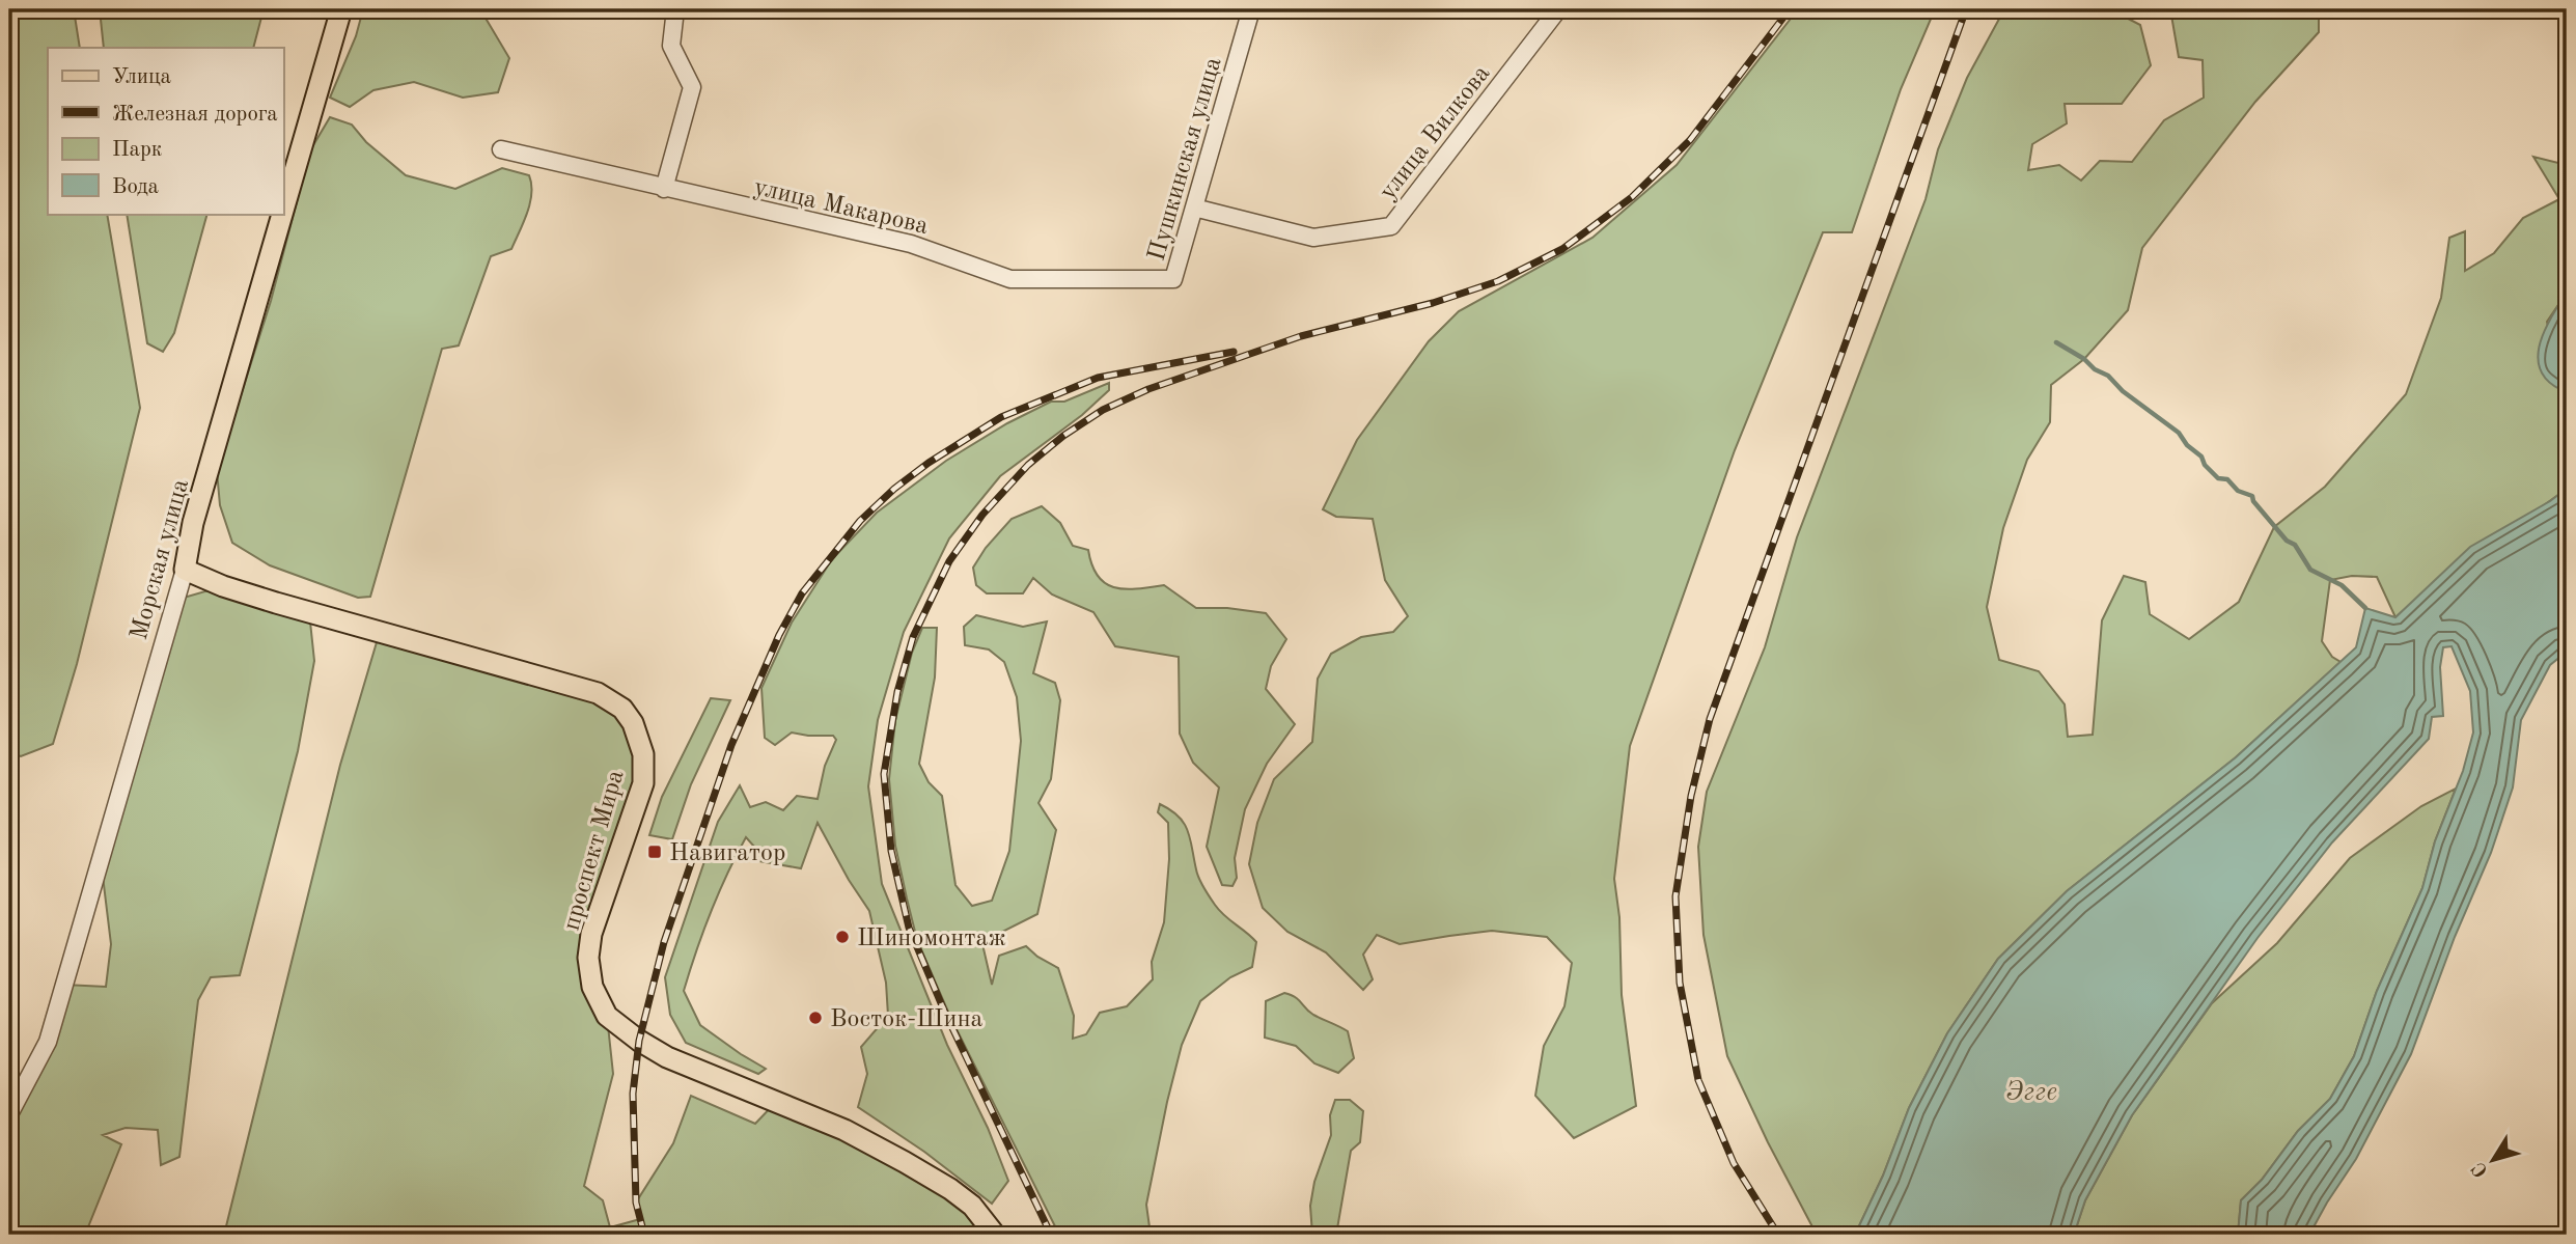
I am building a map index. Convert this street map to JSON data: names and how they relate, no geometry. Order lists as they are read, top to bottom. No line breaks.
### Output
{"streets":{"main road":["Морская улица","проспект Мира"],"street":["улица Вилкова","Пушкинская улица","улица Макарова"]},"crossings":[["улица Вилкова","Пушкинская улица"],["Пушкинская улица","улица Макарова"],["Морская улица","проспект Мира"]],"water":["Эгге"],"places":{"transit":["Навигатор"],"other":["Шиномонтаж","Восток-Шина"]},"legend":["Улица","Железная дорога","Парк","Вода"],"north":"bottom left"}
